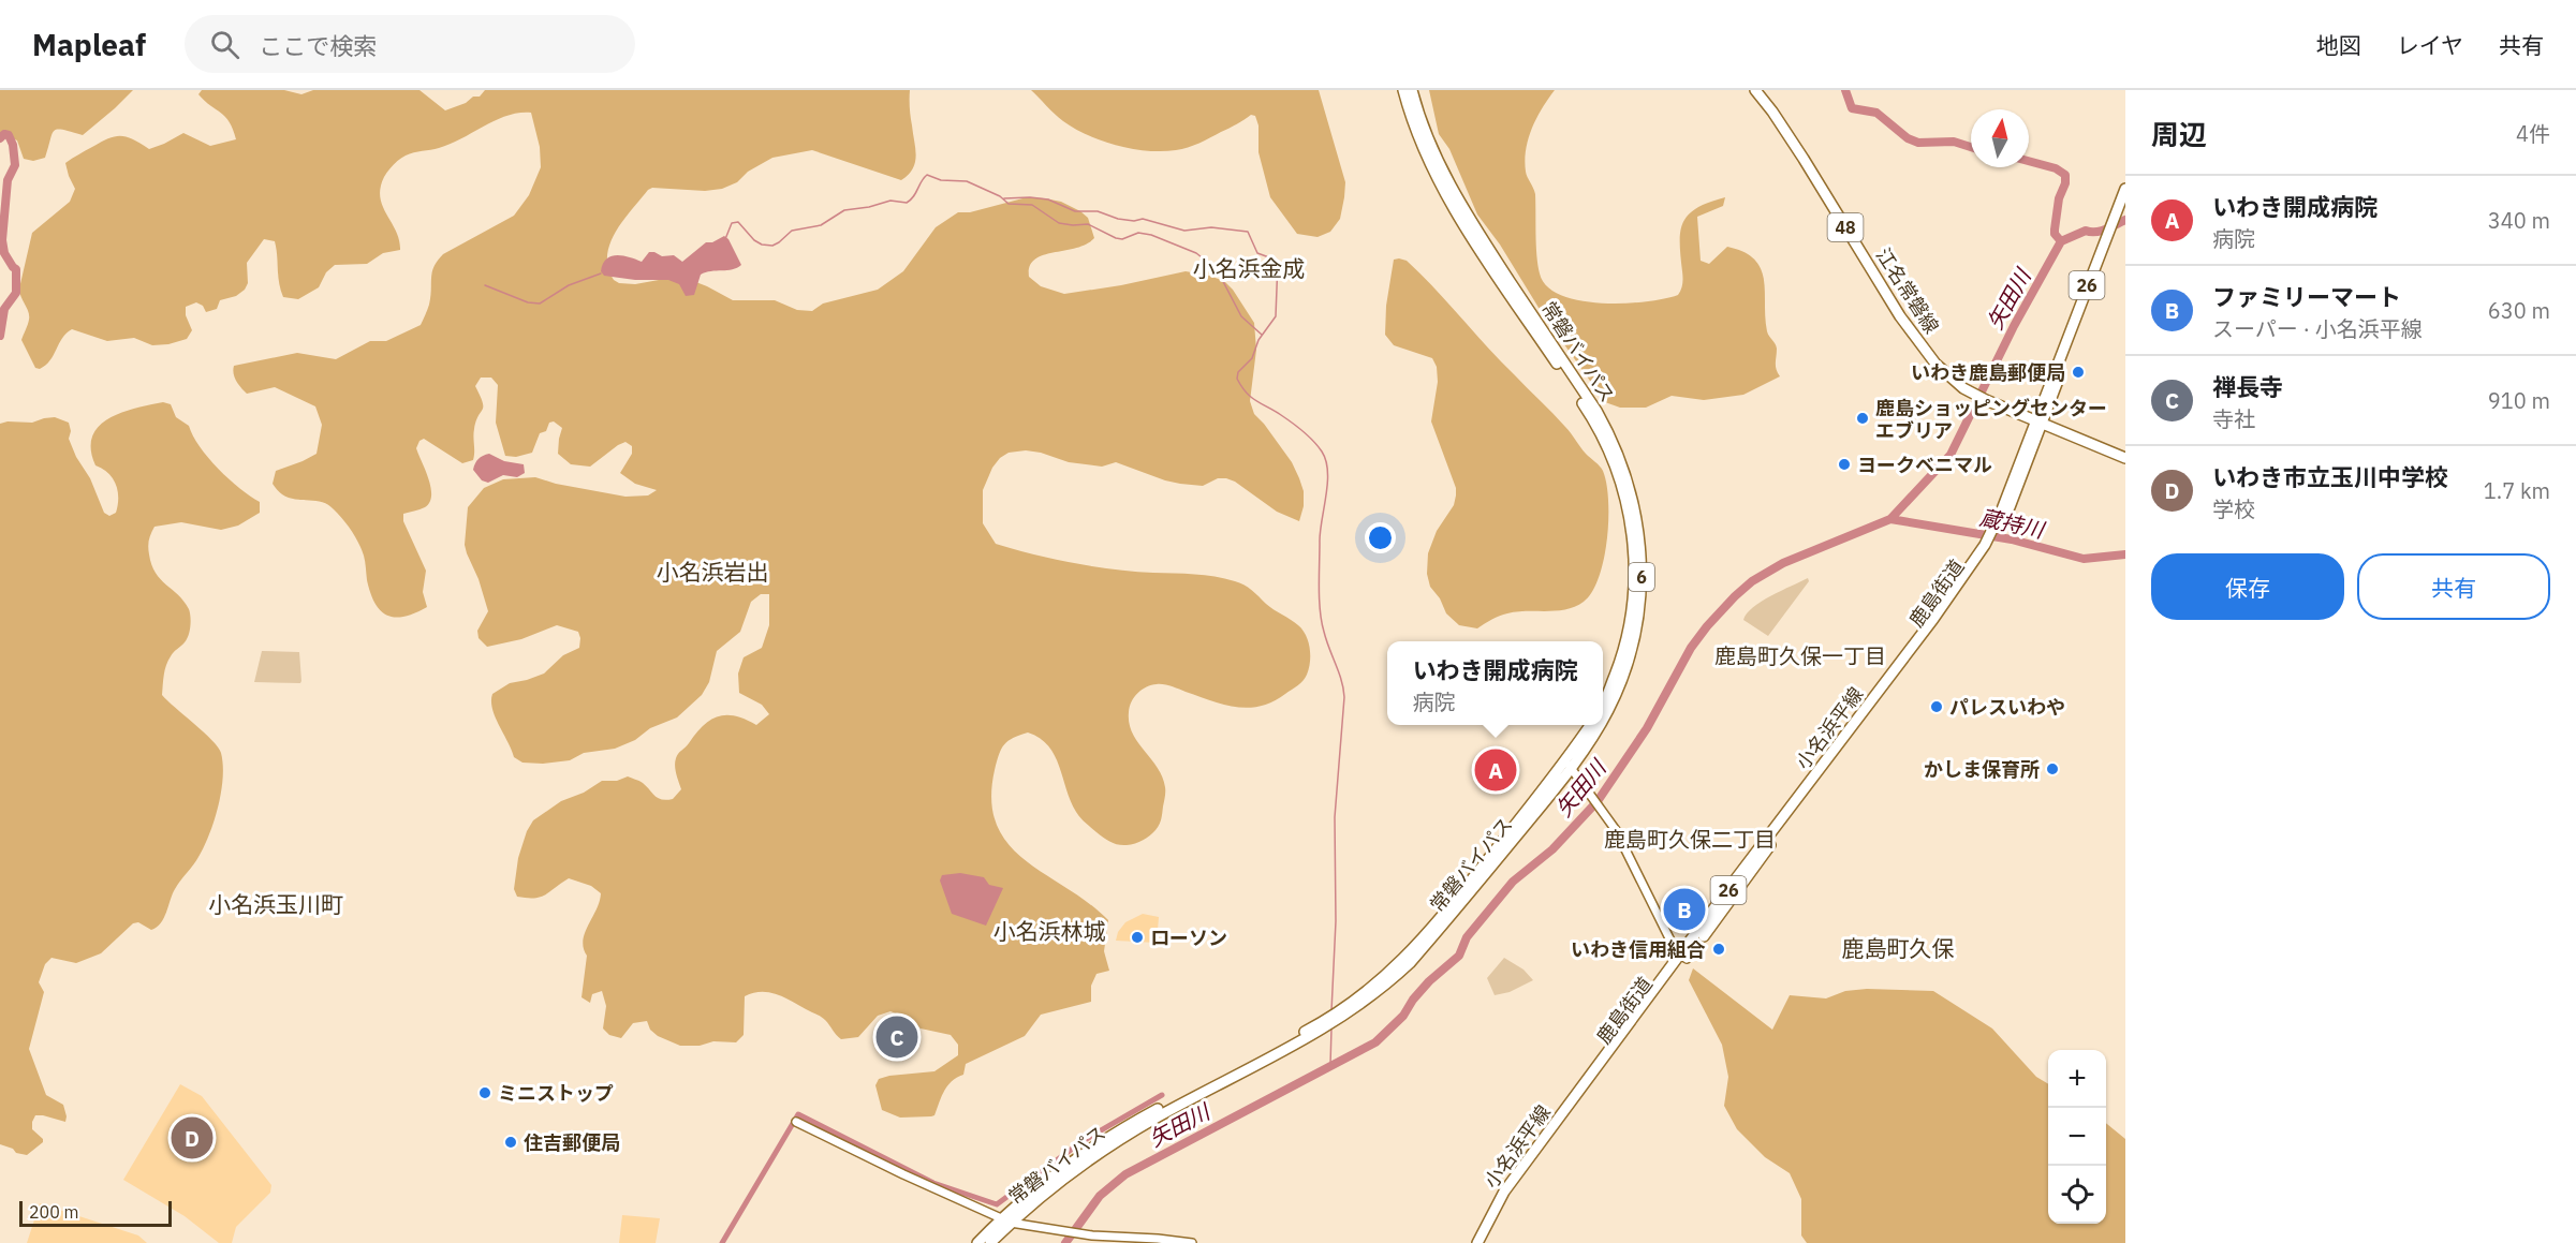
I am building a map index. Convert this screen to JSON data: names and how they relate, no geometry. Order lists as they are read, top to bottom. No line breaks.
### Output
{"streets":{"main road":["48","26","江名常磐線","常磐バイパス","6","鹿島街道","小名浜平線"]},"crossings":[["江名常磐線","小名浜平線"],["鹿島街道","小名浜平線"]],"districts":["小名浜金成","小名浜岩出","鹿島町久保一丁目","鹿島町久保二丁目","小名浜玉川町","小名浜林城","鹿島町久保"],"water":["矢田川","蔵持川"],"places":["いわき鹿島郵便局","鹿島ショッピングセンター エブリア","ヨークベニマル","パレスいわや","かしま保育所","ローソン","いわき信用組合","ミニストップ","住吉郵便局"],"scale_bar":"200 m","north":"top","page":{"header":"Mapleaf","search":"ここで検索","nav":["地図","レイヤ","共有"],"heading":["周辺","4件"],"list":[{"mark":"A","name":"いわき開成病院","note":"病院","value":"340 m"},{"mark":"B","name":"ファミリーマート","note":"スーパー · 小名浜平線","value":"630 m"},{"mark":"C","name":"禅長寺","note":"寺社","value":"910 m"},{"mark":"D","name":"いわき市立玉川中学校","note":"学校","value":"1.7 km"}],"buttons":["保存","共有"],"popup":["いわき開成病院","病院"],"pins":["A","B","C","D"],"map_buttons":["+","−"],"scale":"200 m"}}
